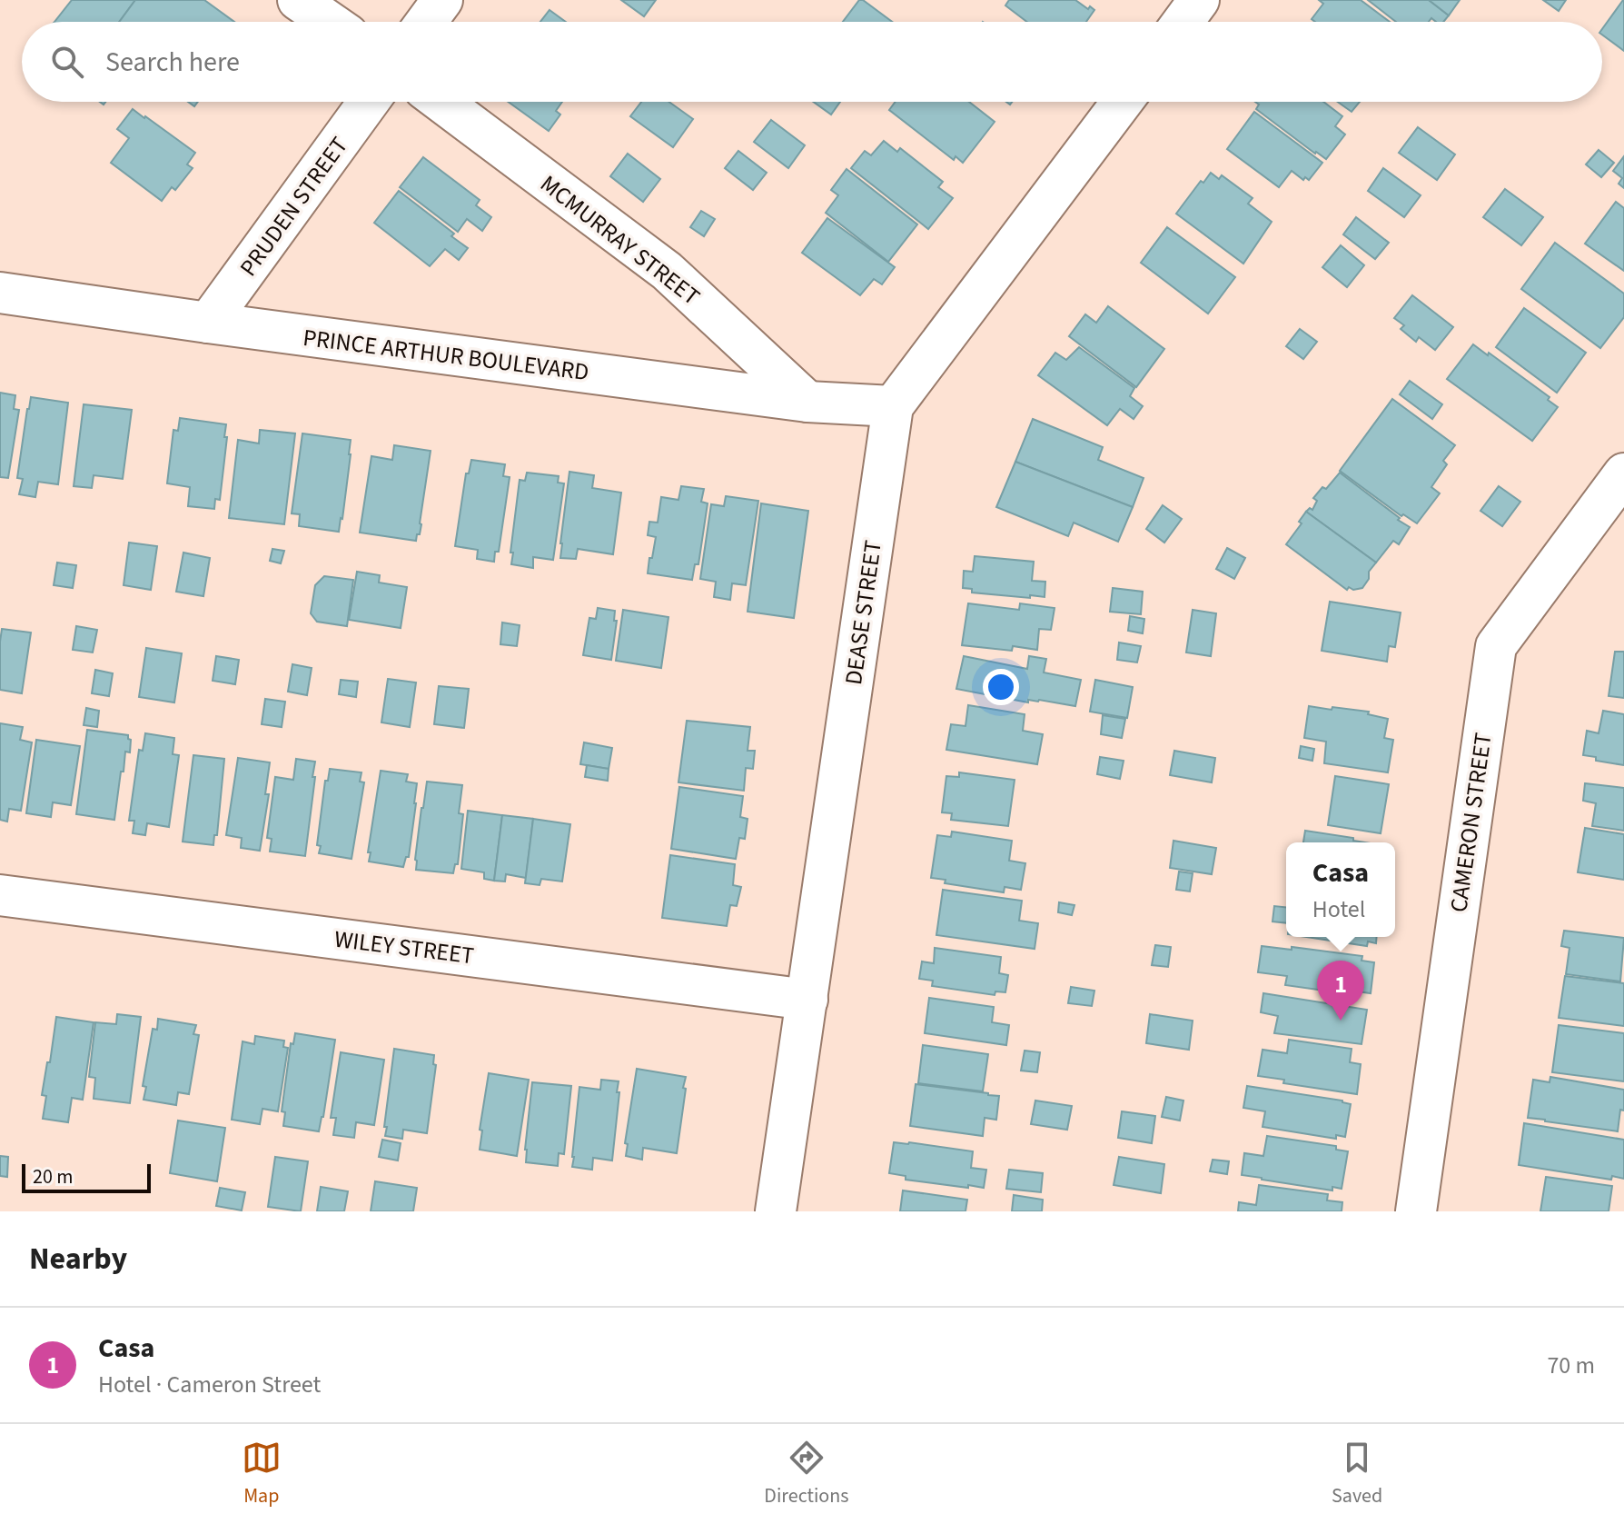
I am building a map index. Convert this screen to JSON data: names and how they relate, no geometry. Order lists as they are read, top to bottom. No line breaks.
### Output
{"streets":{"street":["PRUDEN STREET","MCMURRAY STREET","PRINCE ARTHUR BOULEVARD","DEASE STREET","CAMERON STREET","WILEY STREET"]},"crossings":[["PRUDEN STREET","PRINCE ARTHUR BOULEVARD"],["MCMURRAY STREET","PRINCE ARTHUR BOULEVARD"],["PRINCE ARTHUR BOULEVARD","DEASE STREET"],["DEASE STREET","WILEY STREET"]],"scale_bar":"20 m","page":{"search":"Search here","popup":["Casa","Hotel"],"pins":"1","scale":"20 m","heading":"Nearby","list":[{"mark":"1","name":"Casa","note":"Hotel · Cameron Street","value":"70 m"}],"nav":["Map","Directions","Saved"]}}
